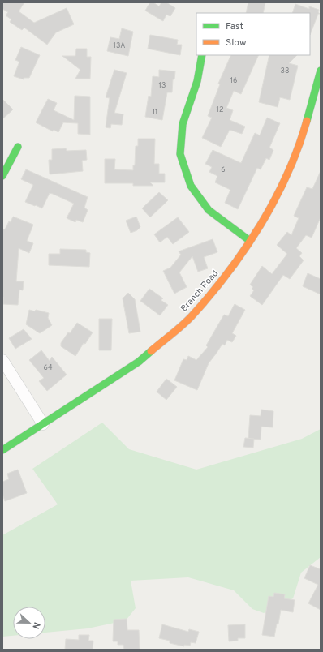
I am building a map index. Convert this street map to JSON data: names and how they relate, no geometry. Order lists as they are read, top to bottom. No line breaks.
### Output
{"streets":{"street":["Branch Road"]},"house_numbers":["13A","38","16","13","12","11","6","64"],"legend":["Fast","Slow"],"north":"right"}
